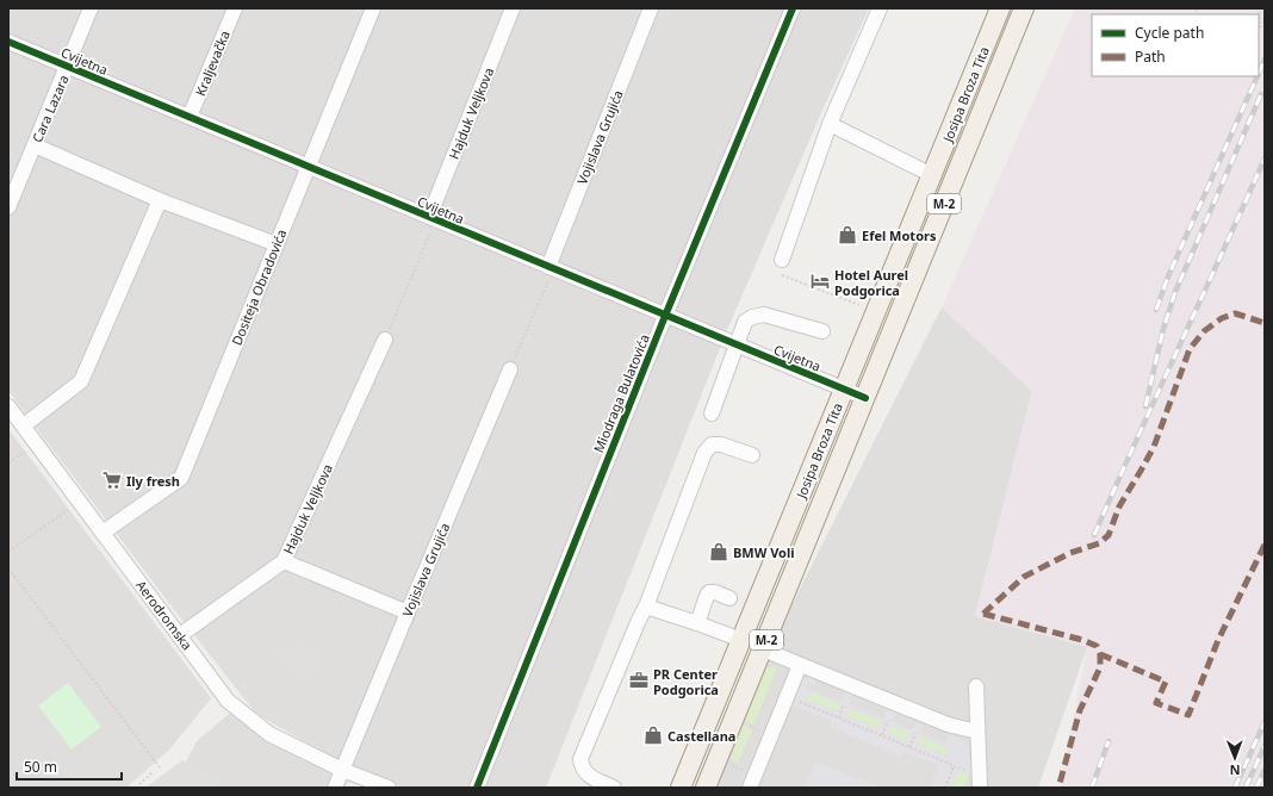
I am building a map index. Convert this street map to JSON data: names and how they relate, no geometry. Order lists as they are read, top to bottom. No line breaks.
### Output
{"streets":{"main road":["Josipa Broza Tita","M-2"],"street":["Cvijetna","Kraljevačka","Cara Lazara","Hajduk Veljkova","Vojislava Grujića","Dositeja Obradovića","Miodraga Bulatovića","Aerodromska"]},"crossings":[["Cvijetna","Kraljevačka"],["Cvijetna","Josipa Broza Tita"],["Cvijetna","Cara Lazara"],["Cvijetna","Hajduk Veljkova"],["Cvijetna","Vojislava Grujića"],["Cvijetna","Dositeja Obradovića"],["Cvijetna","Miodraga Bulatovića"],["Hajduk Veljkova","Aerodromska"],["Vojislava Grujića","Aerodromska"],["Dositeja Obradovića","Aerodromska"]],"places":{"shop":["Efel Motors","BMW Voli","Castellana"],"hotel":["Hotel Aurel Podgorica"],"supermarket":["Ily fresh"],"office":["PR Center Podgorica"]},"legend":["Cycle path","Path"],"scale_bar":"50 m","north":"bottom"}
